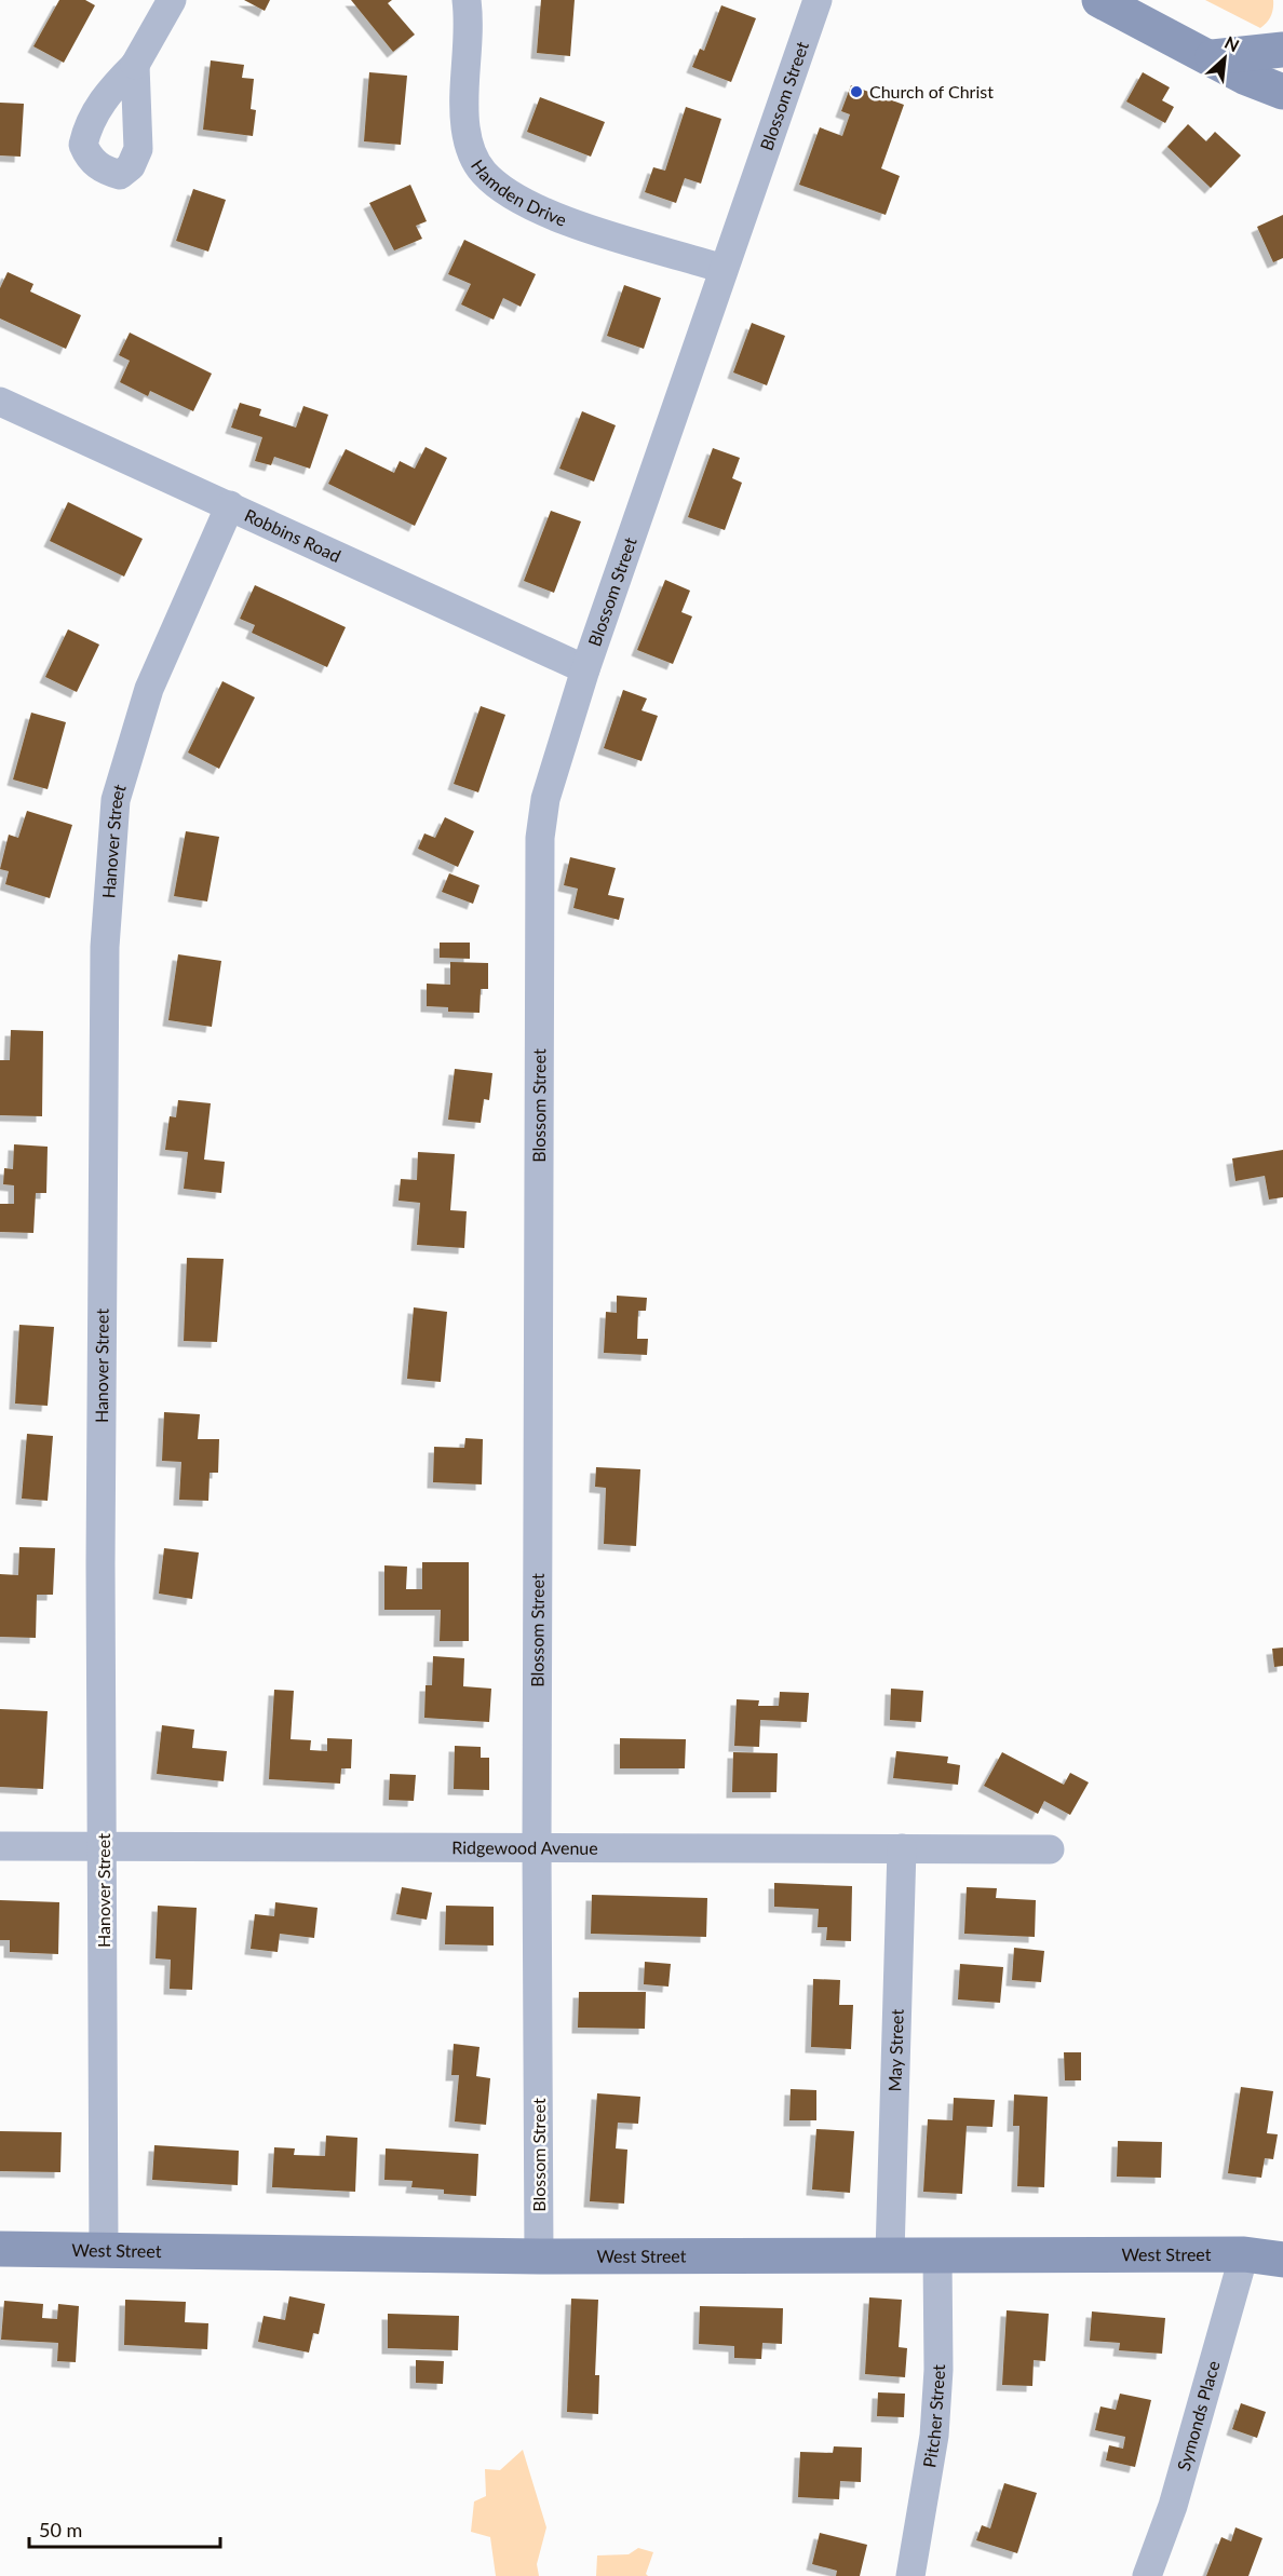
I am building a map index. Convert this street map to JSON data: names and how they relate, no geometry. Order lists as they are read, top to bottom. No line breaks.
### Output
{"streets":{"street":["Blossom Street","Hamden Drive","Robbins Road","Hanover Street","Ridgewood Avenue","May Street","West Street","Pitcher Street","Symonds Place"]},"crossings":[["Blossom Street","Hamden Drive"],["Blossom Street","Robbins Road"],["Blossom Street","Ridgewood Avenue"],["Blossom Street","West Street"],["Robbins Road","Hanover Street"],["Hanover Street","Ridgewood Avenue"],["Hanover Street","West Street"],["Ridgewood Avenue","May Street"],["May Street","West Street"],["West Street","Pitcher Street"],["West Street","Symonds Place"]],"places":["Church of Christ"],"scale_bar":"50 m","north":"top right"}
